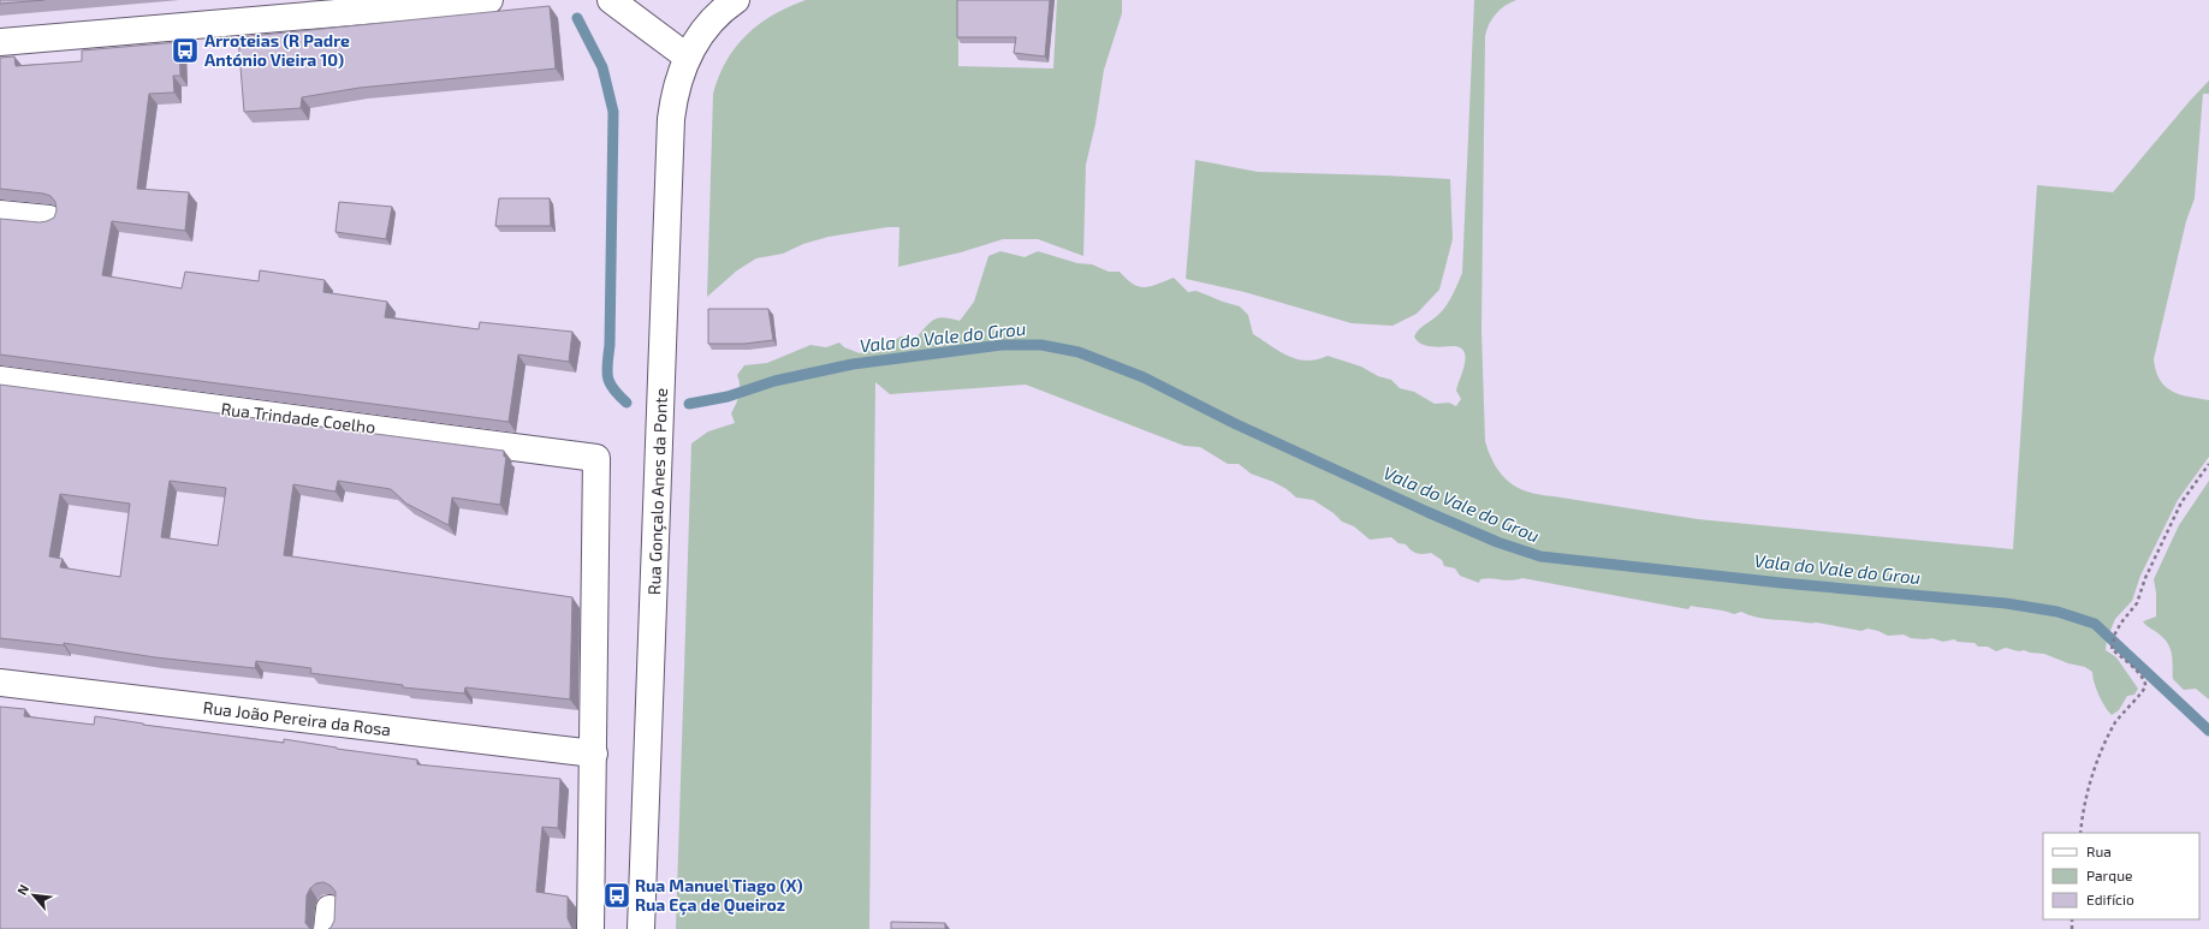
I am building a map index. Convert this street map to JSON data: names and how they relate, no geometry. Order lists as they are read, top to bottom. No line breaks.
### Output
{"streets":{"street":["Rua Trindade Coelho","Rua Gonçalo Anes da Ponte","Rua João Pereira da Rosa"]},"crossings":[["Rua Trindade Coelho","Rua João Pereira da Rosa"]],"water":["Vala do Vale do Grou"],"places":{"bus stop":["Arroteias (R Padre António Vieira 10)","Rua Manuel Tiago (X) Rua Eça de Queiroz"]},"legend":["Rua","Parque","Edifício"],"north":"top left"}
